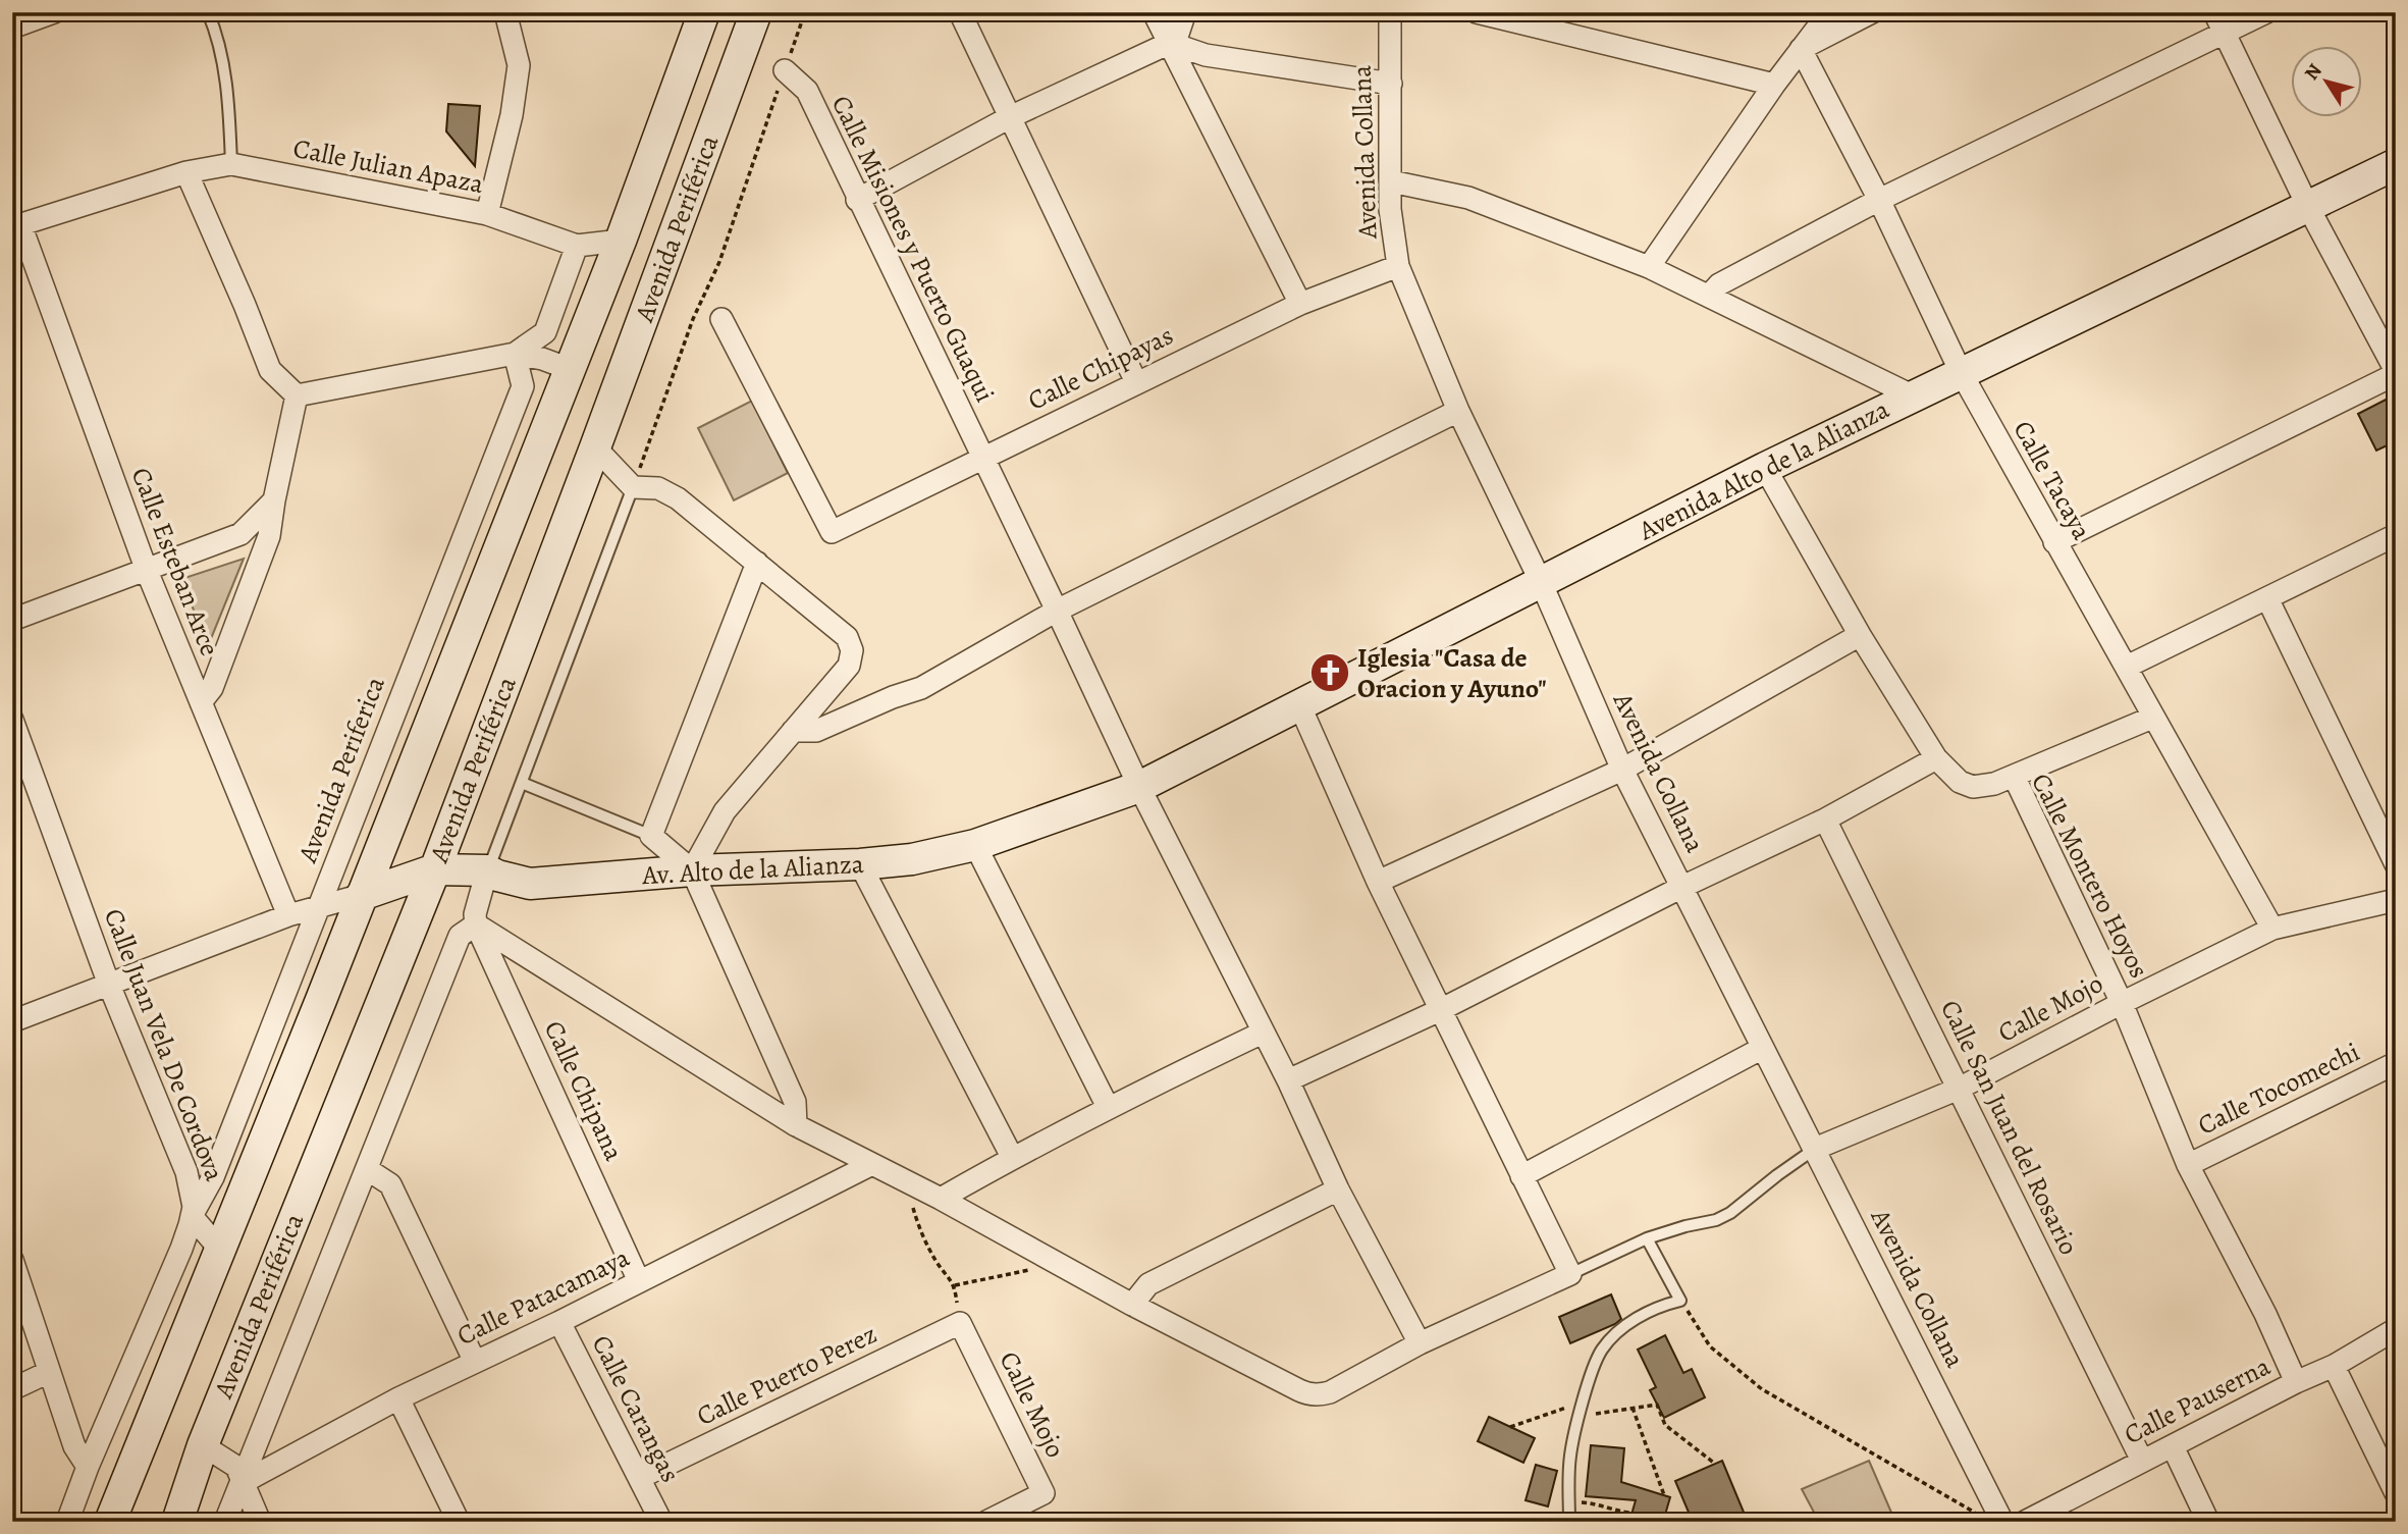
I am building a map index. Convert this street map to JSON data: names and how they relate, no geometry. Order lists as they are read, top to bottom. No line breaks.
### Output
{"streets":{"street":["Avenida Collana","Calle Julian Apaza","Avenida Periférica","Calle Misiones y Puerto Guaqui","Calle Chipayas","Avenida Alto de la Alianza","Calle Tacaya","Calle Esteban Arce","Avenida Periferica","Av. Alto de la Alianza","Calle Montero Hoyos","Calle Mojo","Calle Juan Vela De Cordova","Calle Tocomechi","Calle Chipana","Calle San Juan del Rosario","Calle Patacamaya","Calle Puerto Perez","Calle Pauserna","Calle Carangas"]},"crossings":[["Avenida Collana","Calle Chipayas"],["Avenida Collana","Avenida Alto de la Alianza"],["Avenida Collana","Calle Mojo"],["Calle Julian Apaza","Calle Esteban Arce"],["Avenida Periférica","Av. Alto de la Alianza"],["Calle Misiones y Puerto Guaqui","Calle Chipayas"],["Calle Misiones y Puerto Guaqui","Avenida Alto de la Alianza"],["Calle Misiones y Puerto Guaqui","Av. Alto de la Alianza"],["Avenida Alto de la Alianza","Calle Tacaya"],["Avenida Alto de la Alianza","Av. Alto de la Alianza"],["Avenida Alto de la Alianza","Calle Montero Hoyos"],["Calle Tacaya","Calle Mojo"],["Avenida Periferica","Calle Juan Vela De Cordova"],["Calle Montero Hoyos","Calle Mojo"],["Calle Montero Hoyos","Calle Tocomechi"],["Calle Montero Hoyos","Calle Pauserna"],["Calle Mojo","Calle San Juan del Rosario"],["Calle Mojo","Calle Puerto Perez"],["Calle Chipana","Calle Patacamaya"],["Calle San Juan del Rosario","Calle Pauserna"],["Calle Patacamaya","Calle Carangas"],["Calle Puerto Perez","Calle Carangas"]],"places":{"church":["Iglesia \"Casa de Oracion y Ayuno\""]},"north":"top left"}
